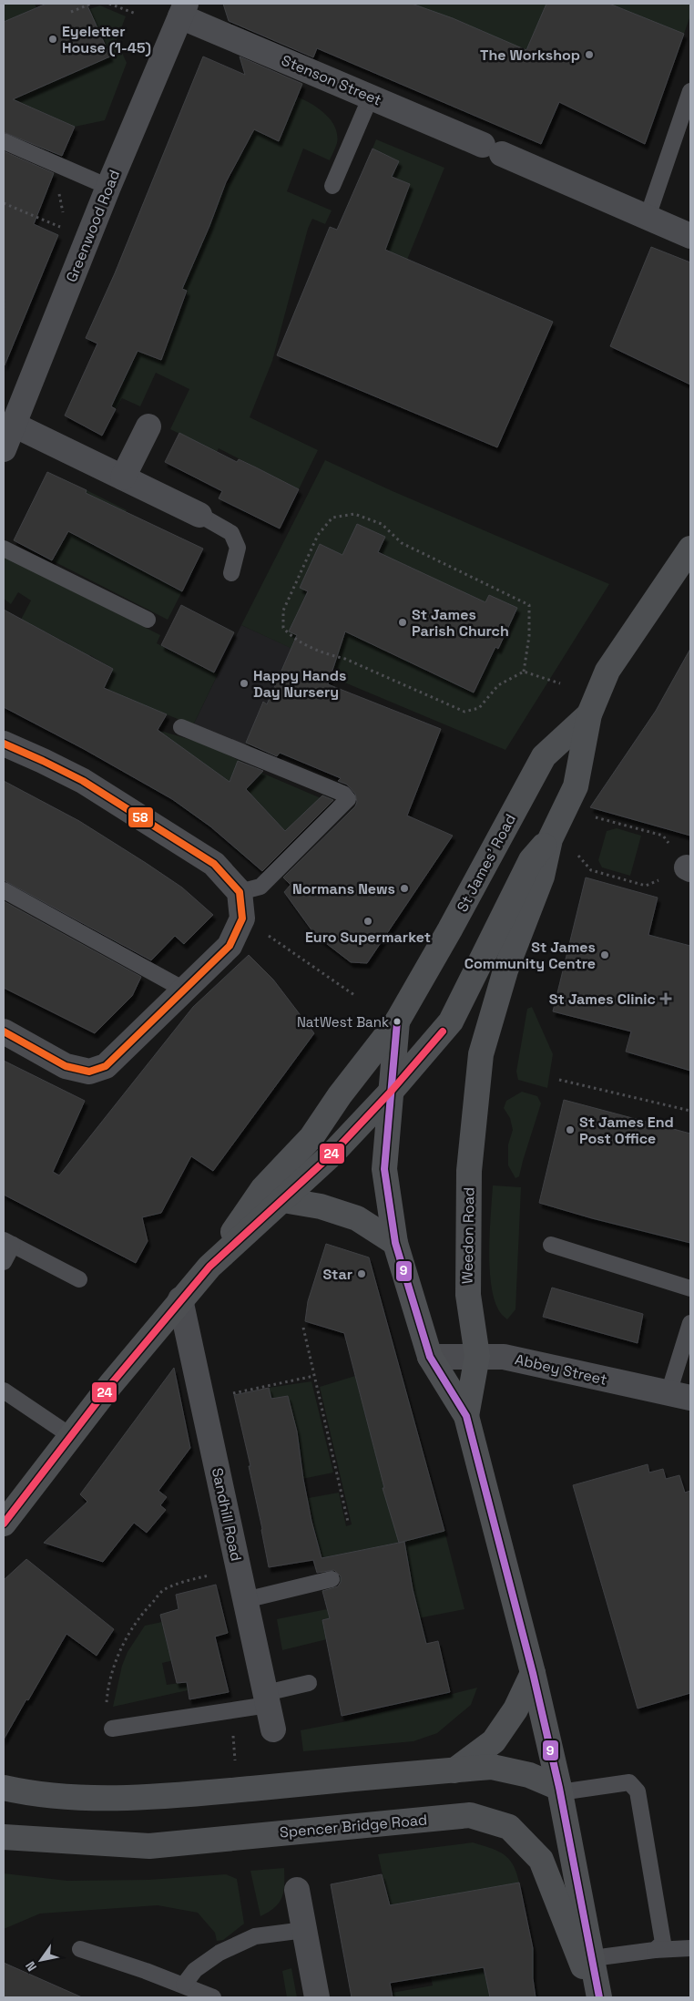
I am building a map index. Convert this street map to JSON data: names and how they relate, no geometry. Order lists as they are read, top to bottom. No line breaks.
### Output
{"streets":{"main road":["St James' Road","Weedon Road","Spencer Bridge Road"],"street":["Stenson Street","Greenwood Road","Abbey Street","Sandhill Road"]},"crossings":[["Stenson Street","Greenwood Road"],["St James' Road","Weedon Road"],["Weedon Road","Abbey Street"]],"places":{"other":["Eyeletter House (1-45)","The Workshop","St James Parish Church","Happy Hands Day Nursery","Normans News","Euro Supermarket","St James Community Centre","NatWest Bank","St James End Post Office","Star"],"health":["St James Clinic"]},"lines":["transit line 58","transit line 9","transit line 24"],"north":"bottom left"}
